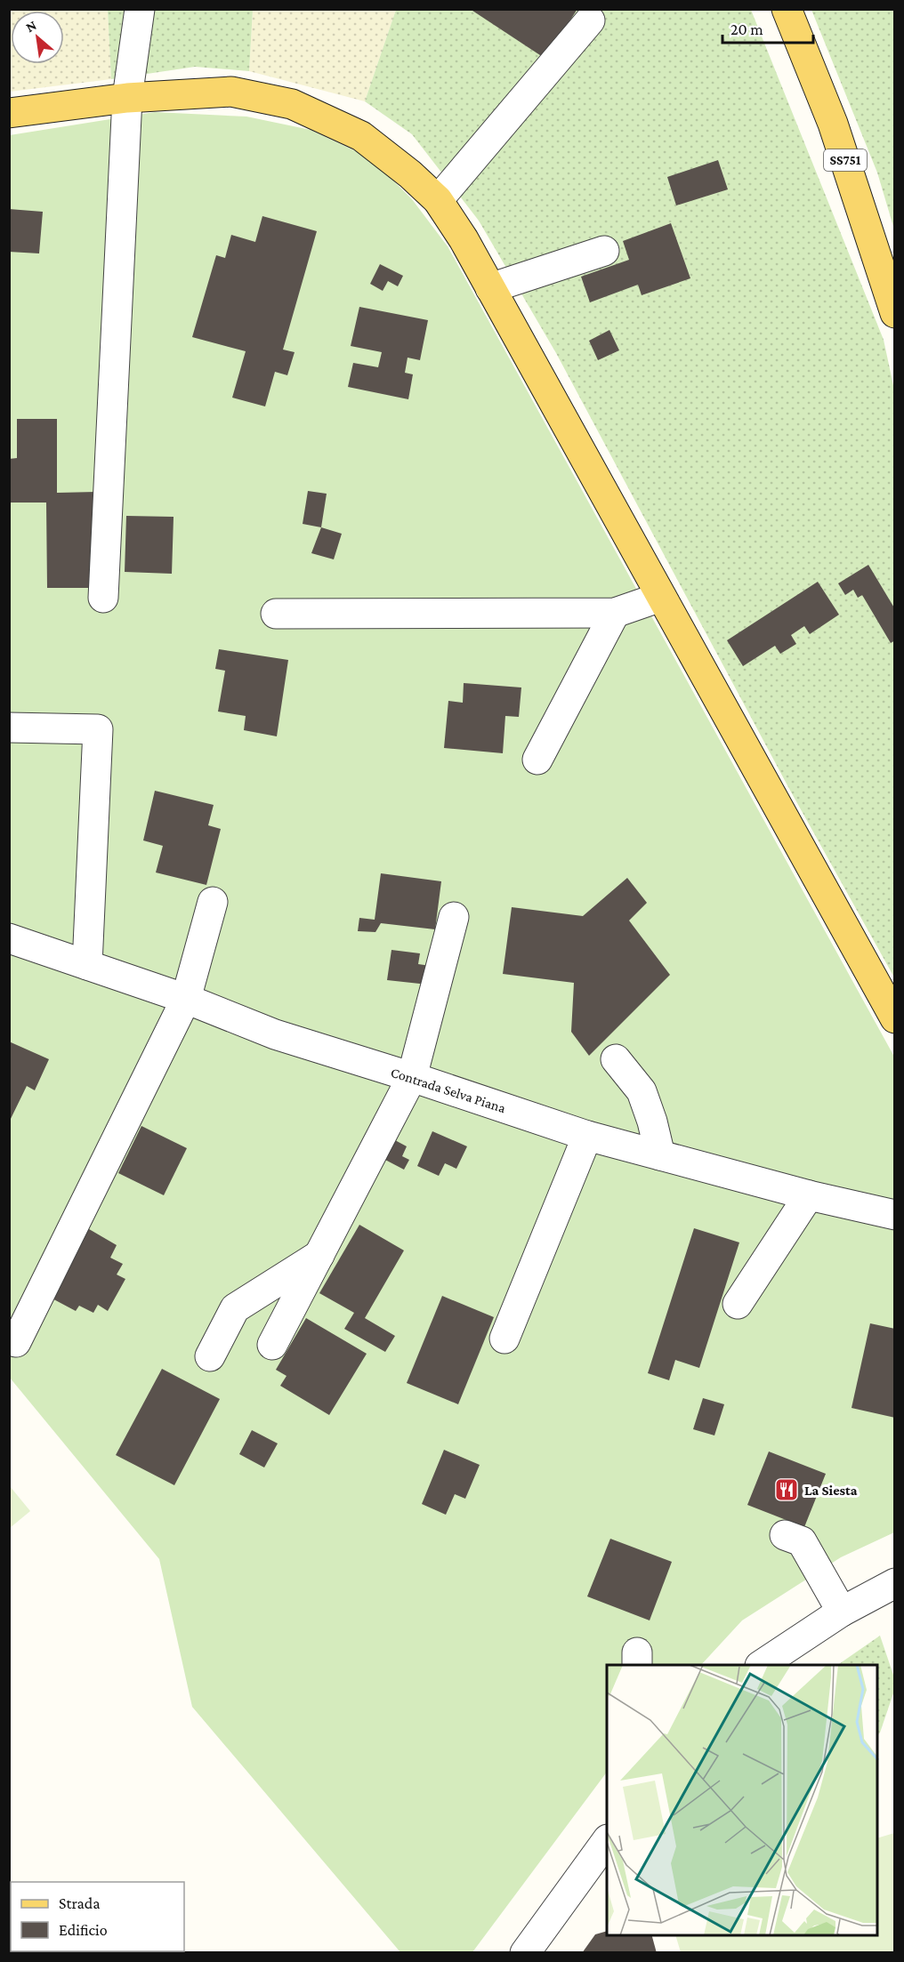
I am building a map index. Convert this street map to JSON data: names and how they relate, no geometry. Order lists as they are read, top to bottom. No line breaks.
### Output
{"streets":{"main road":["SS751"],"street":["Contrada Selva Piana"]},"places":{"restaurant":["La Siesta"]},"legend":["Strada","Edificio"],"scale_bar":"20 m","north":"top left"}
